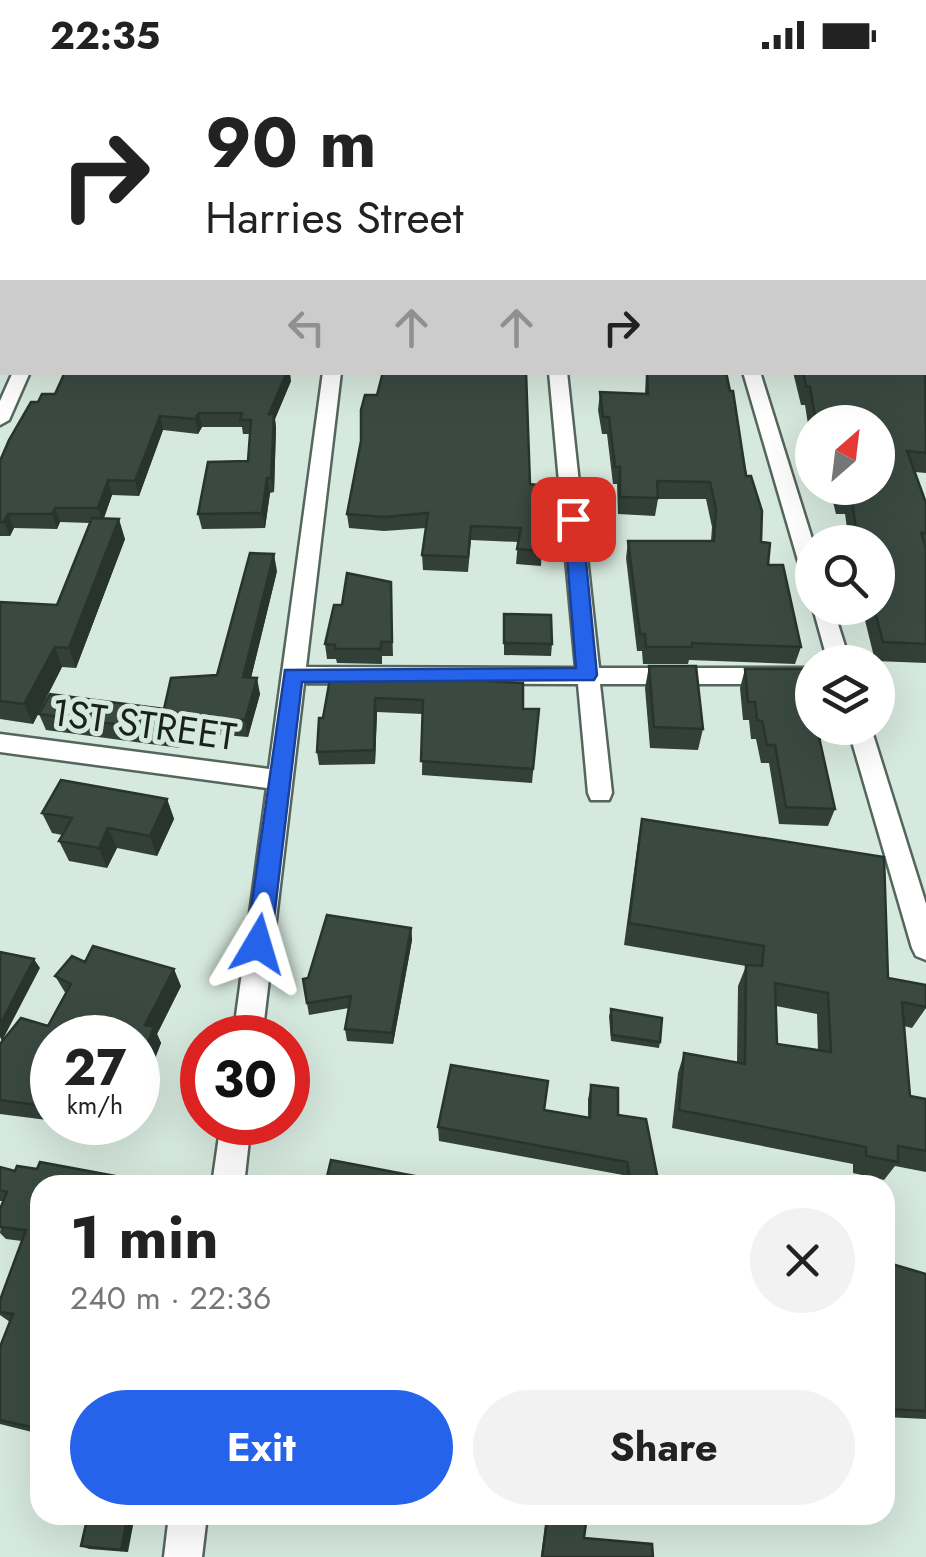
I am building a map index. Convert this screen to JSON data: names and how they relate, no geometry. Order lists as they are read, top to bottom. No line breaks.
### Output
{"streets":{"street":["1ST STREET"]},"north":"top right","page":{"status":"22:35","turn":["90 m","Harries Street"],"speed":"27 km/h","limit":"30","heading":["1 min","240 m · 22:36"],"buttons":["Exit","Share"]}}
